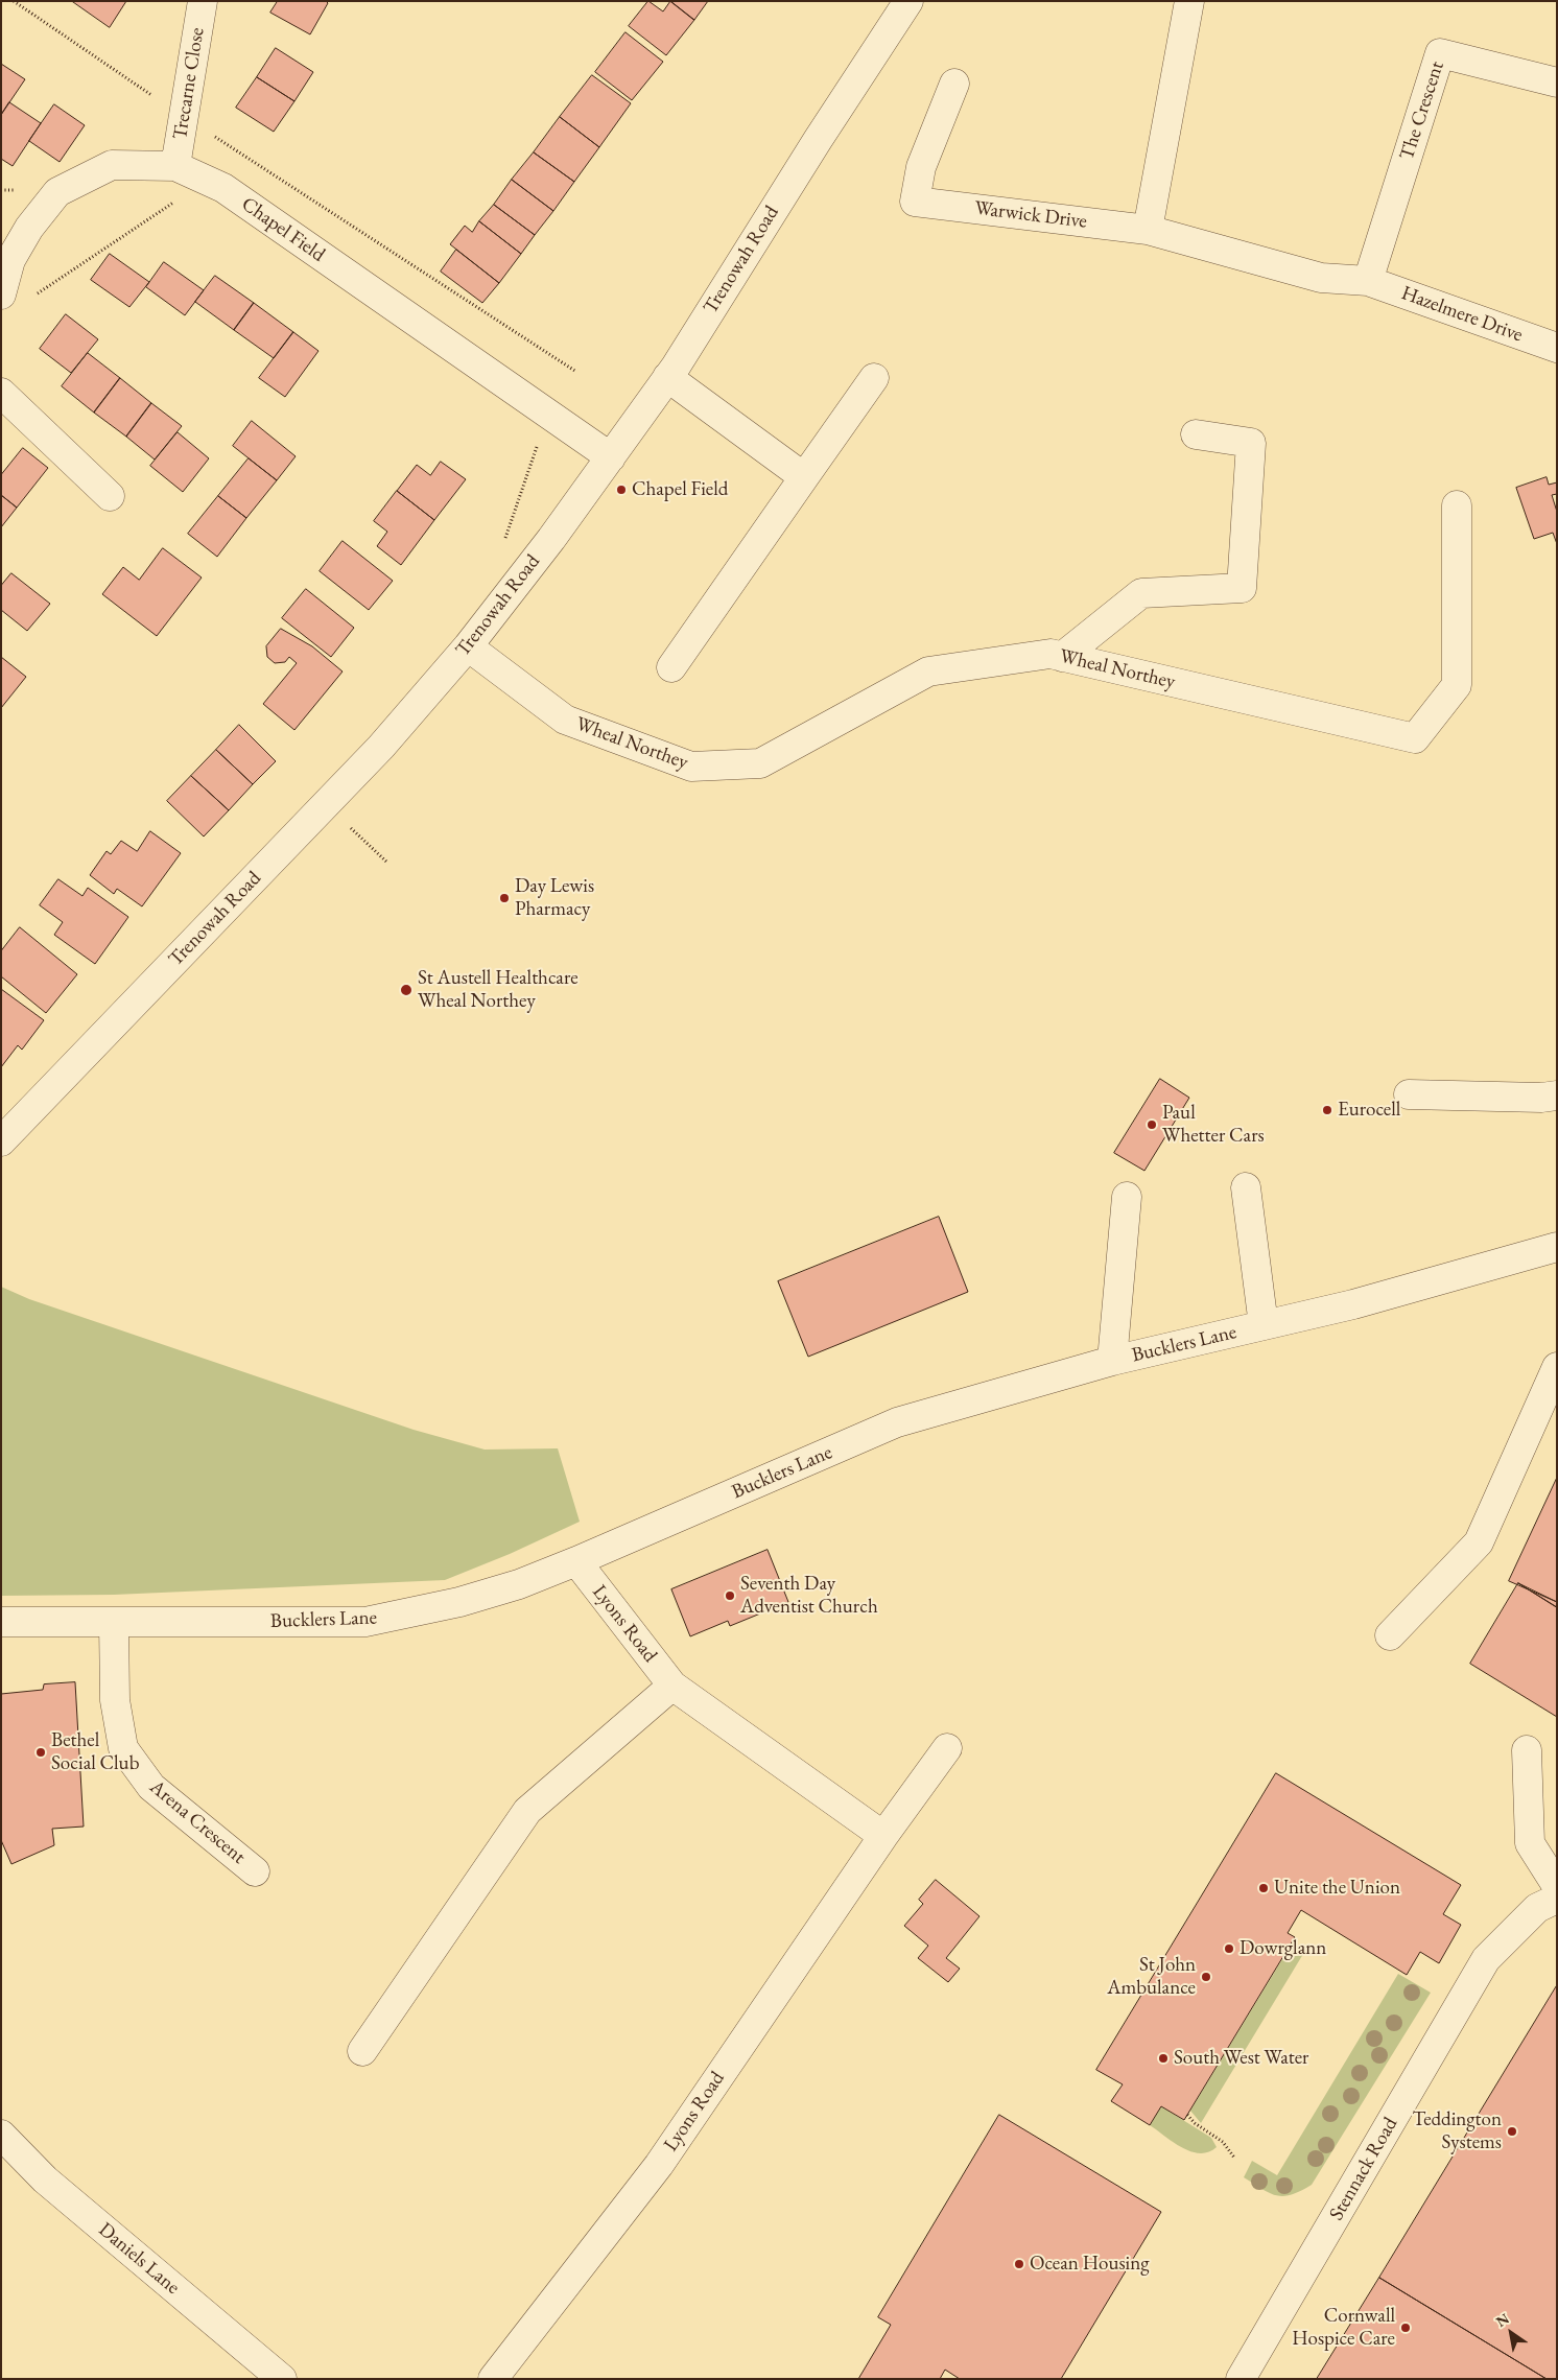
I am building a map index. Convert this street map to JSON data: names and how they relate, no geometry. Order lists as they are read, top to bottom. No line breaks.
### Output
{"streets":{"street":["Trecarne Close","The Crescent","Warwick Drive","Chapel Field","Trenowah Road","Hazelmere Drive","Wheal Northey","Bucklers Lane","Lyons Road","Arena Crescent","Stennack Road","Daniels Lane"]},"crossings":[["Trecarne Close","Chapel Field"],["The Crescent","Warwick Drive"],["The Crescent","Hazelmere Drive"],["Warwick Drive","Hazelmere Drive"],["Chapel Field","Trenowah Road"],["Trenowah Road","Wheal Northey"],["Bucklers Lane","Lyons Road"],["Bucklers Lane","Arena Crescent"]],"places":["Chapel Field","Day Lewis Pharmacy","St Austell Healthcare Wheal Northey","Eurocell","Paul Whetter Cars","Seventh Day Adventist Church","Bethel Social Club","Unite the Union","Dowrglann","St John Ambulance","South West Water","Teddington Systems","Ocean Housing","Cornwall Hospice Care"],"north":"top left"}
